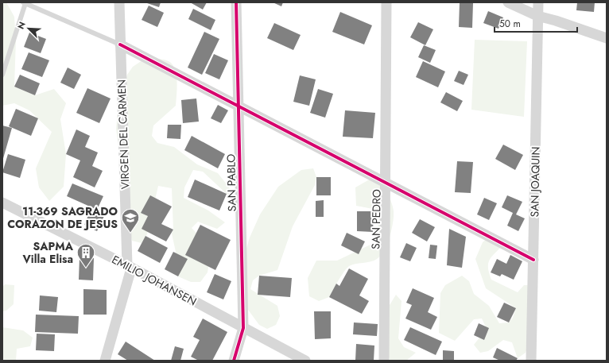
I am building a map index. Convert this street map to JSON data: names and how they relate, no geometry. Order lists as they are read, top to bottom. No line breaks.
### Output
{"streets":{"street":["VIRGEN DEL CARMEN","SAN JOAQUIN","SAN PABLO","SAN PEDRO","EMILIO JOHANSEN"]},"crossings":[["VIRGEN DEL CARMEN","EMILIO JOHANSEN"],["SAN PABLO","EMILIO JOHANSEN"]],"places":{"school or university":["11-369 SAGRADO CORAZON DE JESUS"],"building":["SAPMA Villa Elisa"]},"scale_bar":"50 m","north":"top left"}
